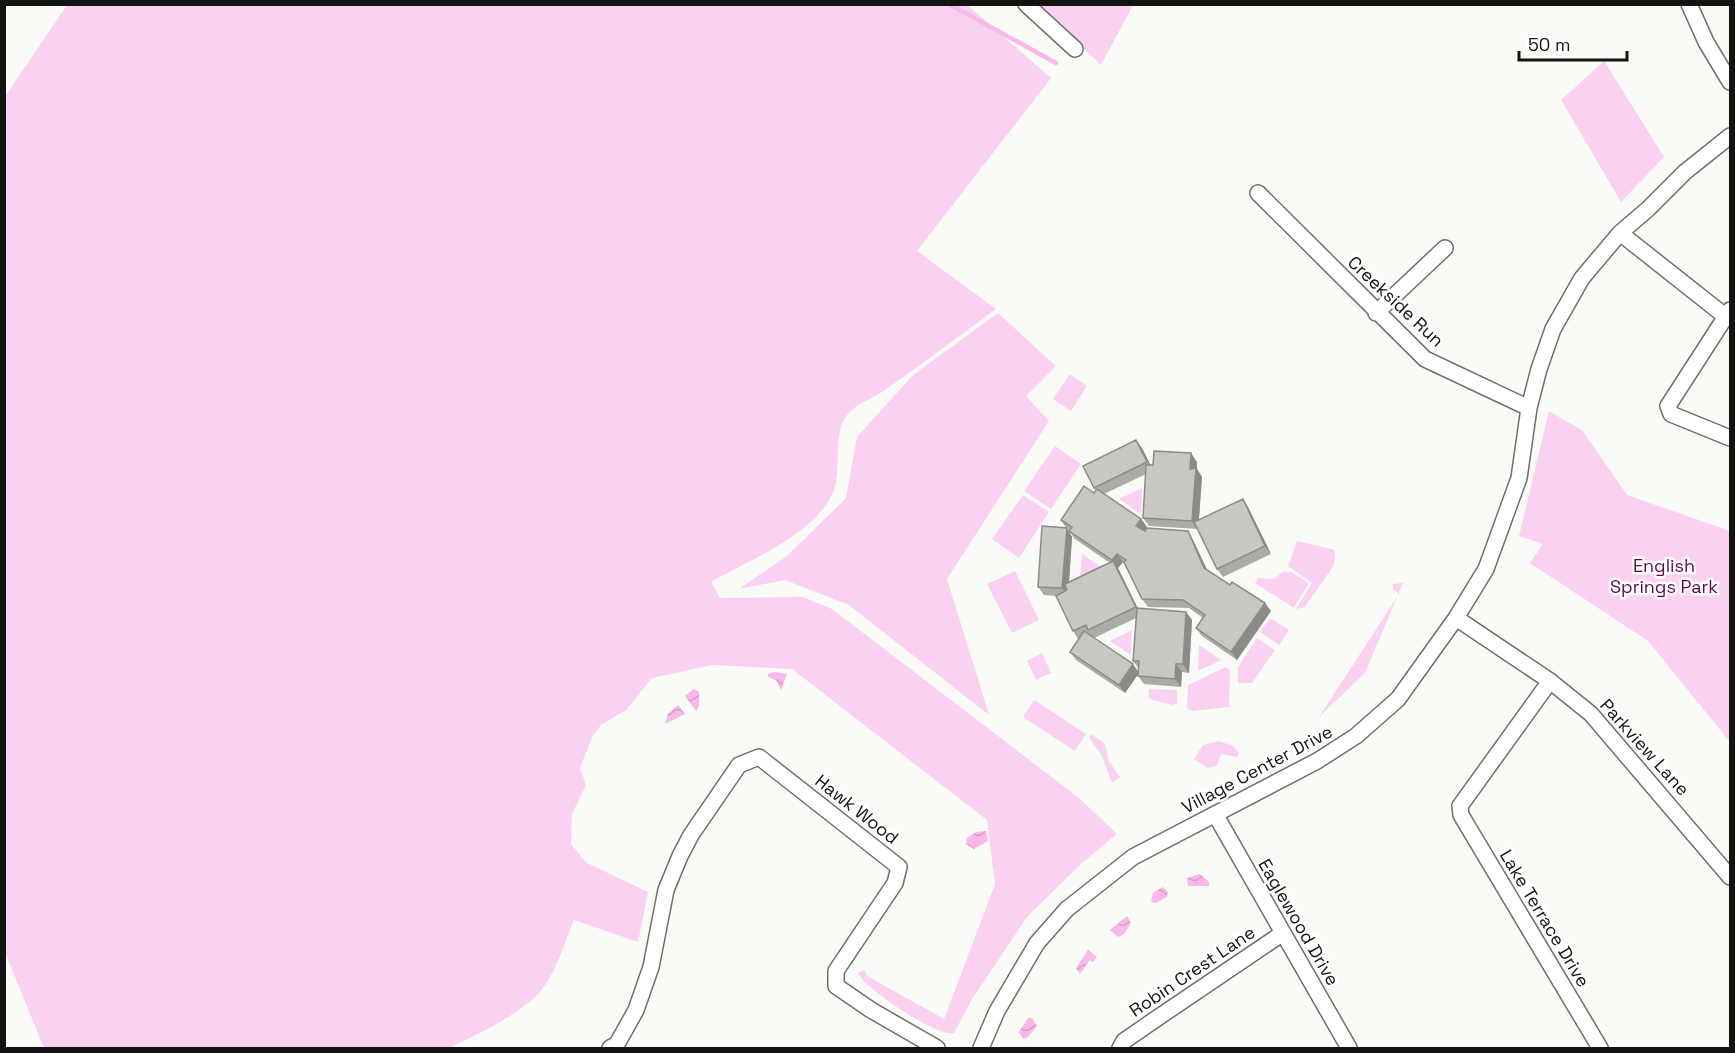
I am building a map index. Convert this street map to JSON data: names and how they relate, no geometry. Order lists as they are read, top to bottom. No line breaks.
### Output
{"streets":{"street":["Creekside Run","Parkview Lane","Village Center Drive","Hawk Wood","Lake Terrace Drive","Eaglewood Drive","Robin Crest Lane"]},"crossings":[["Creekside Run","Village Center Drive"],["Parkview Lane","Village Center Drive"],["Parkview Lane","Lake Terrace Drive"],["Village Center Drive","Eaglewood Drive"],["Eaglewood Drive","Robin Crest Lane"]],"parks":["English Springs Park"],"scale_bar":"50 m"}
